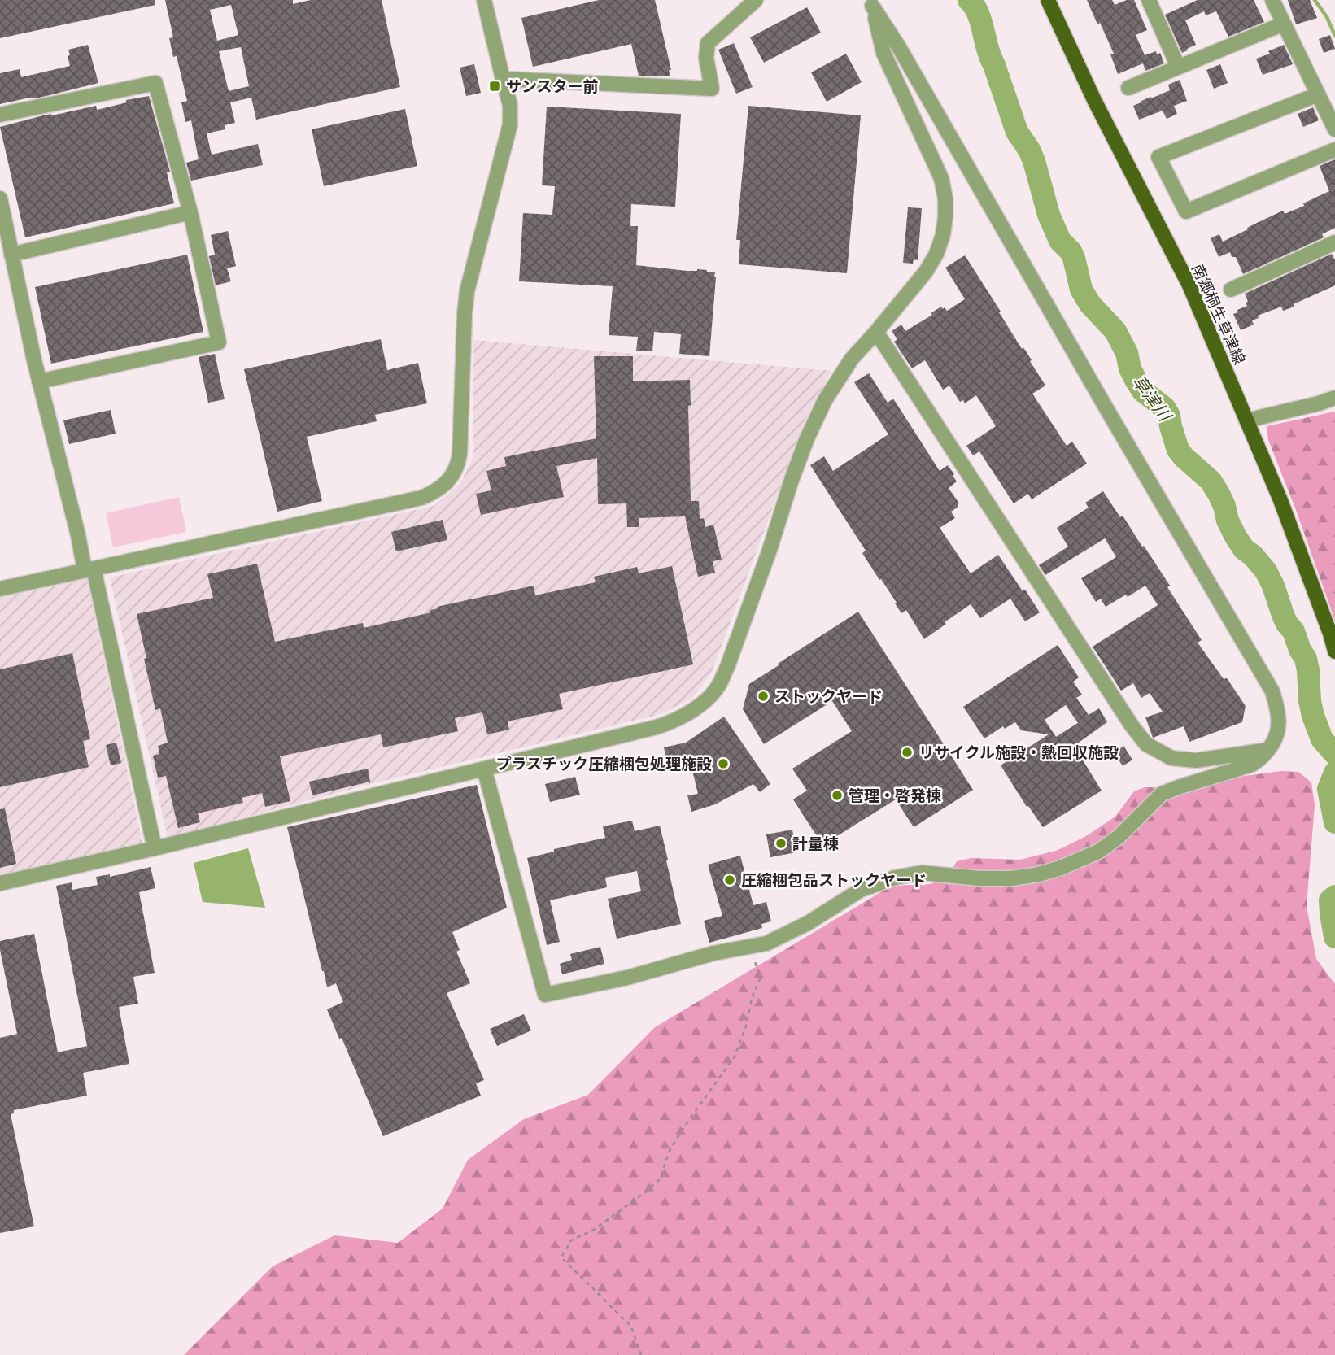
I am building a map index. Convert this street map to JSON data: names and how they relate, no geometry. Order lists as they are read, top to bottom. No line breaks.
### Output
{"streets":{"main road":["南郷桐生草津線"]},"water":["草津川"],"places":{"transit":["サンスター前"],"other":["ストックヤード","リサイクル施設・熱回収施設","プラスチック圧縮梱包処理施設","管理・啓発棟","計量棟","圧縮梱包品ストックヤード"]}}
